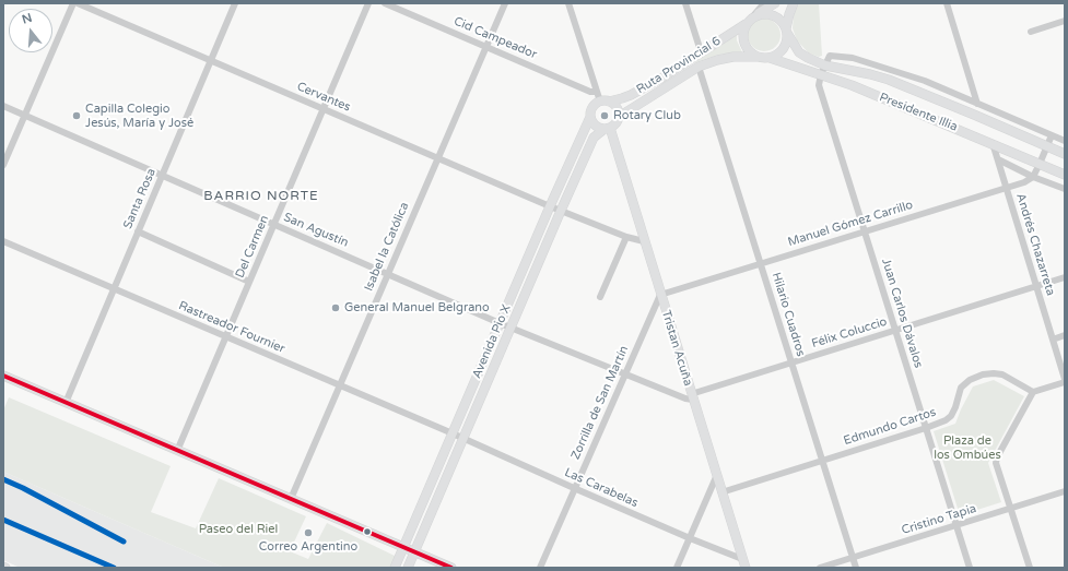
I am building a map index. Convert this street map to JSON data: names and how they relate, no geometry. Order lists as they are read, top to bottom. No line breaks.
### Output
{"streets":{"main road":["Ruta Provincial 6","Presidente Illia","Avenida Pio X","Tristan Acuña"],"street":["Cid Campeador","Cervantes","Santa Rosa","Manuel Gómez Carrillo","San Agustín","Andrés Chazarreta","Del Carmen","Isabel la Católica","Juan Carlos Dávalos","Hilario Cuadros","Rastreador Fournier","Félix Coluccio","Zorrilla de San Martín","Edmundo Cartos","Las Carabelas","Cristino Tapia"]},"crossings":[["Cid Campeador","Isabel la Católica"],["Ruta Provincial 6","Presidente Illia"],["Ruta Provincial 6","Hilario Cuadros"],["Ruta Provincial 6","Avenida Pio X"],["Ruta Provincial 6","Tristan Acuña"],["Cervantes","Santa Rosa"],["Cervantes","Del Carmen"],["Cervantes","Isabel la Católica"],["Cervantes","Avenida Pio X"],["Cervantes","Tristan Acuña"],["Presidente Illia","Andrés Chazarreta"],["Presidente Illia","Juan Carlos Dávalos"],["Santa Rosa","San Agustín"],["Santa Rosa","Rastreador Fournier"],["Manuel Gómez Carrillo","Andrés Chazarreta"],["Manuel Gómez Carrillo","Juan Carlos Dávalos"],["Manuel Gómez Carrillo","Hilario Cuadros"],["Manuel Gómez Carrillo","Tristan Acuña"],["Manuel Gómez Carrillo","Zorrilla de San Martín"],["San Agustín","Del Carmen"],["San Agustín","Isabel la Católica"],["San Agustín","Félix Coluccio"],["San Agustín","Avenida Pio X"],["San Agustín","Tristan Acuña"],["San Agustín","Zorrilla de San Martín"],["Andrés Chazarreta","Félix Coluccio"],["Del Carmen","Rastreador Fournier"],["Isabel la Católica","Rastreador Fournier"],["Juan Carlos Dávalos","Félix Coluccio"],["Juan Carlos Dávalos","Edmundo Cartos"],["Juan Carlos Dávalos","Cristino Tapia"],["Hilario Cuadros","Félix Coluccio"],["Hilario Cuadros","Edmundo Cartos"],["Hilario Cuadros","Cristino Tapia"],["Rastreador Fournier","Avenida Pio X"],["Rastreador Fournier","Las Carabelas"],["Félix Coluccio","Tristan Acuña"],["Avenida Pio X","Tristan Acuña"],["Avenida Pio X","Las Carabelas"],["Tristan Acuña","Zorrilla de San Martín"],["Tristan Acuña","Edmundo Cartos"],["Tristan Acuña","Las Carabelas"],["Zorrilla de San Martín","Las Carabelas"]],"districts":["BARRIO NORTE"],"parks":["Plaza de los Ombúes","Paseo del Riel"],"places":["Capilla Colegio Jesús, María y José","Rotary Club","General Manuel Belgrano","Correo Argentino"],"north":"top"}
